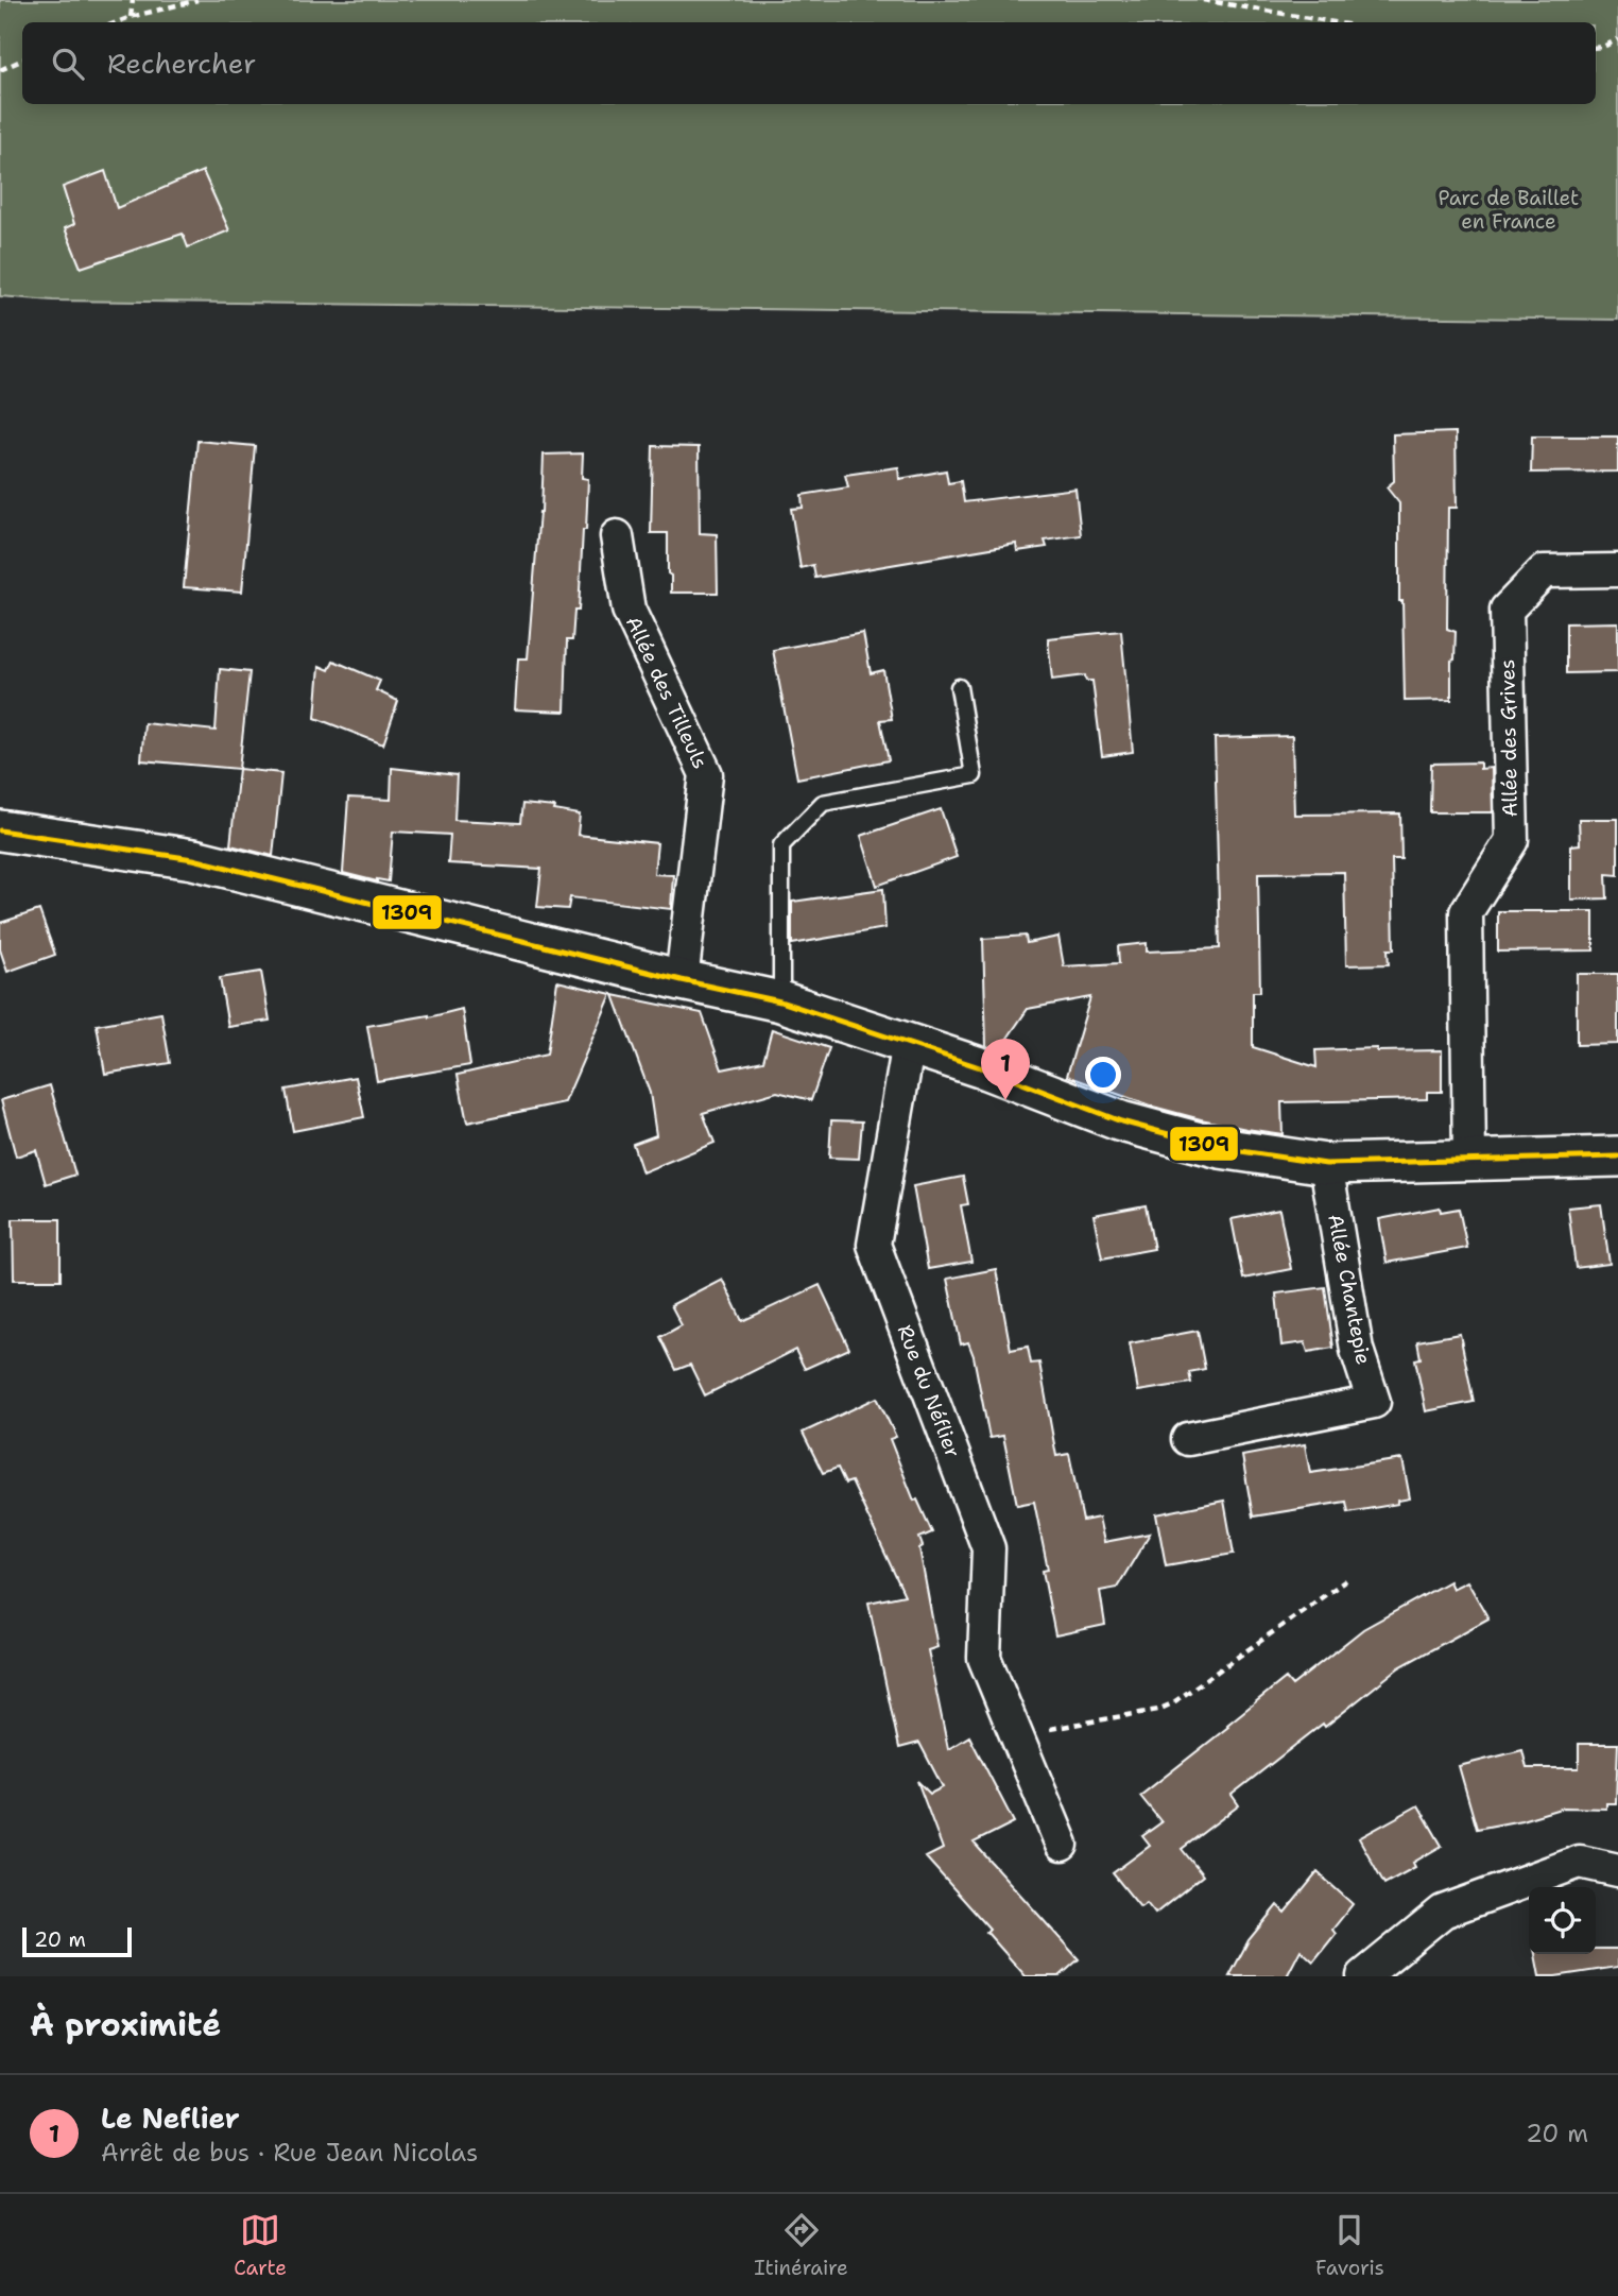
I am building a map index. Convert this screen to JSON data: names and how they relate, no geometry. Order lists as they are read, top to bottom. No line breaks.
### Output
{"streets":{"street":["Allée des Tilleuls","Allée des Grives","Allée Chantepie","Rue du Néflier"]},"parks":["Parc de Baillet en France"],"lines":["transit line 1309"],"scale_bar":"20 m","page":{"search":"Rechercher","pins":"1","scale":"20 m","heading":"À proximité","list":[{"mark":"1","name":"Le Neflier","note":"Arrêt de bus · Rue Jean Nicolas","value":"20 m"}],"nav":["Carte","Itinéraire","Favoris"]}}
